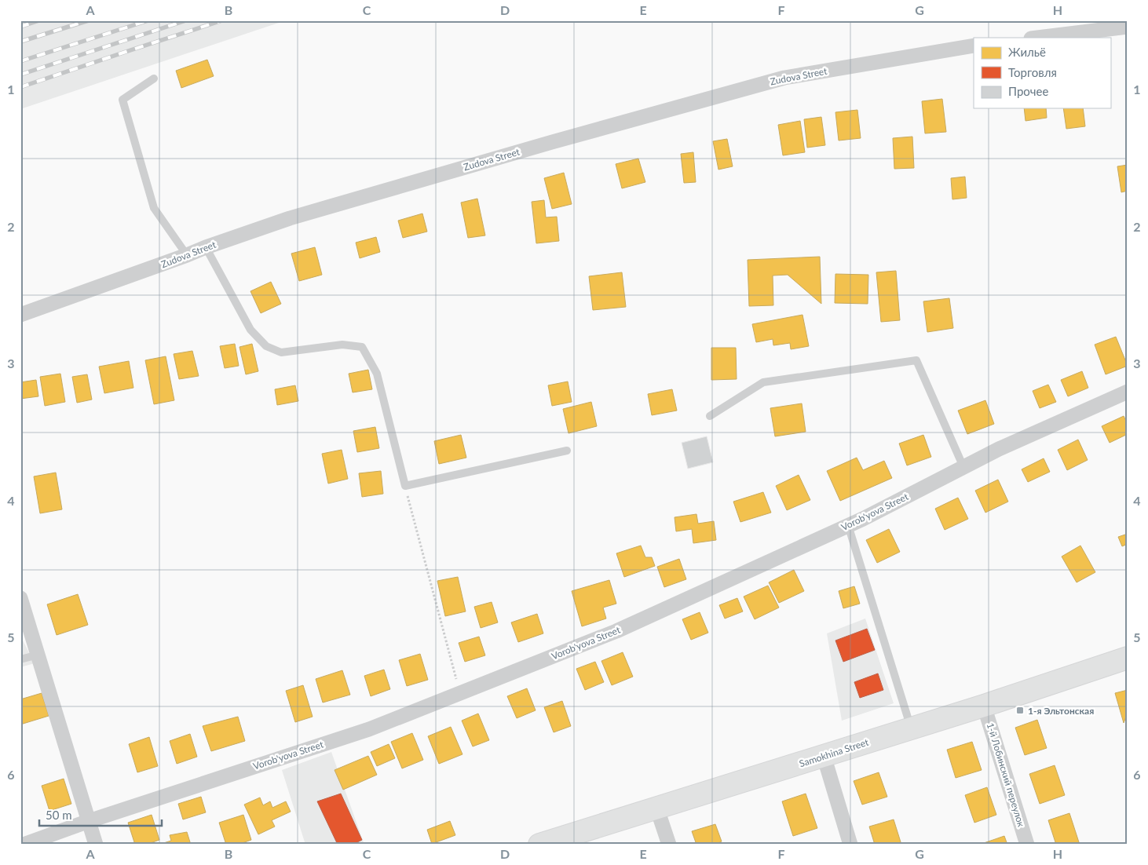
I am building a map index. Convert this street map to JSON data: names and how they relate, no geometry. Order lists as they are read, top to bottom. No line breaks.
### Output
{"streets":{"street":["Zudova Street","Vorob'yova Street","Samokhina Street","1-й Лобинский переулок"]},"crossings":[["Samokhina Street","1-й Лобинский переулок"]],"places":{"transit":["1-я Эльтонская"]},"legend":["Жильё","Торговля","Прочее"],"scale_bar":"50 m","grid":{"columns":["A","B","C","D","E","F","G","H"],"rows":["1","2","3","4","5","6"]}}
